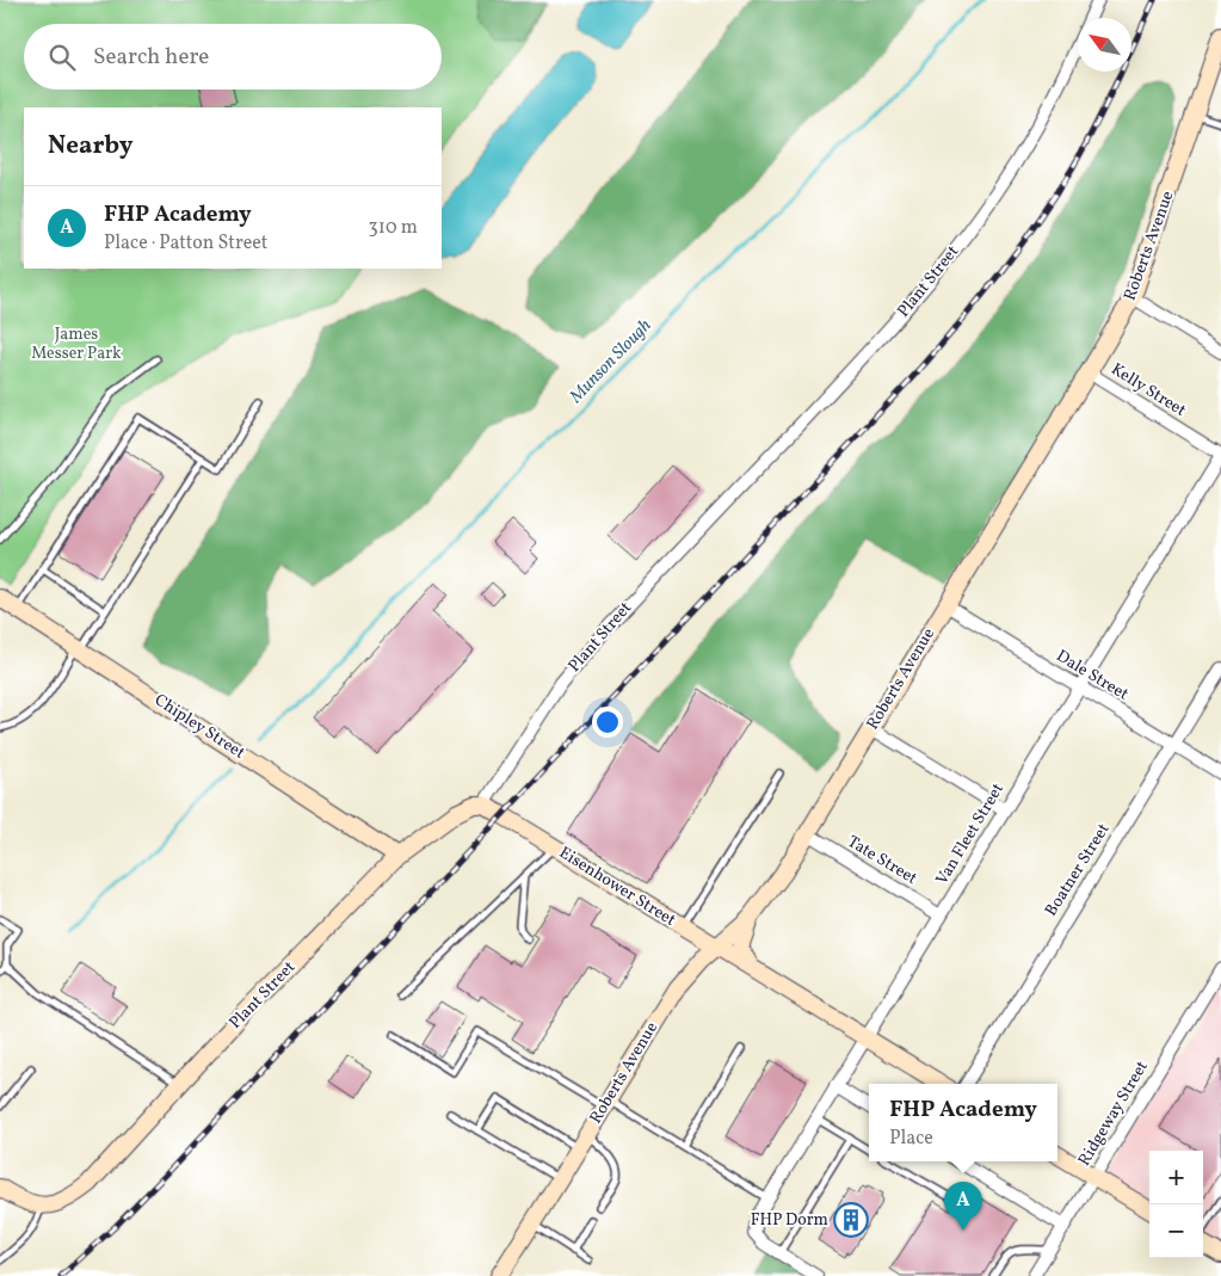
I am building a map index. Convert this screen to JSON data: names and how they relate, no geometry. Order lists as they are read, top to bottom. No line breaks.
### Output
{"streets":{"street":["Roberts Avenue","Plant Street","Kelly Street","Dale Street","Chipley Street","Van Fleet Street","Tate Street","Boatner Street","Eisenhower Street","Ridgeway Street"]},"crossings":[["Roberts Avenue","Kelly Street"],["Roberts Avenue","Dale Street"],["Roberts Avenue","Tate Street"],["Roberts Avenue","Eisenhower Street"],["Plant Street","Chipley Street"],["Plant Street","Eisenhower Street"],["Kelly Street","Van Fleet Street"],["Dale Street","Van Fleet Street"],["Dale Street","Boatner Street"],["Van Fleet Street","Tate Street"],["Van Fleet Street","Eisenhower Street"]],"water":["Munson Slough"],"parks":["James Messer Park"],"places":{"building":["FHP Dorm"]},"north":"top left","page":{"search":"Search here","heading":"Nearby","list":[{"mark":"A","name":"FHP Academy","note":"Place · Patton Street","value":"310 m"}],"popup":["FHP Academy","Place"],"map_buttons":["+","−"],"pins":"A"}}
